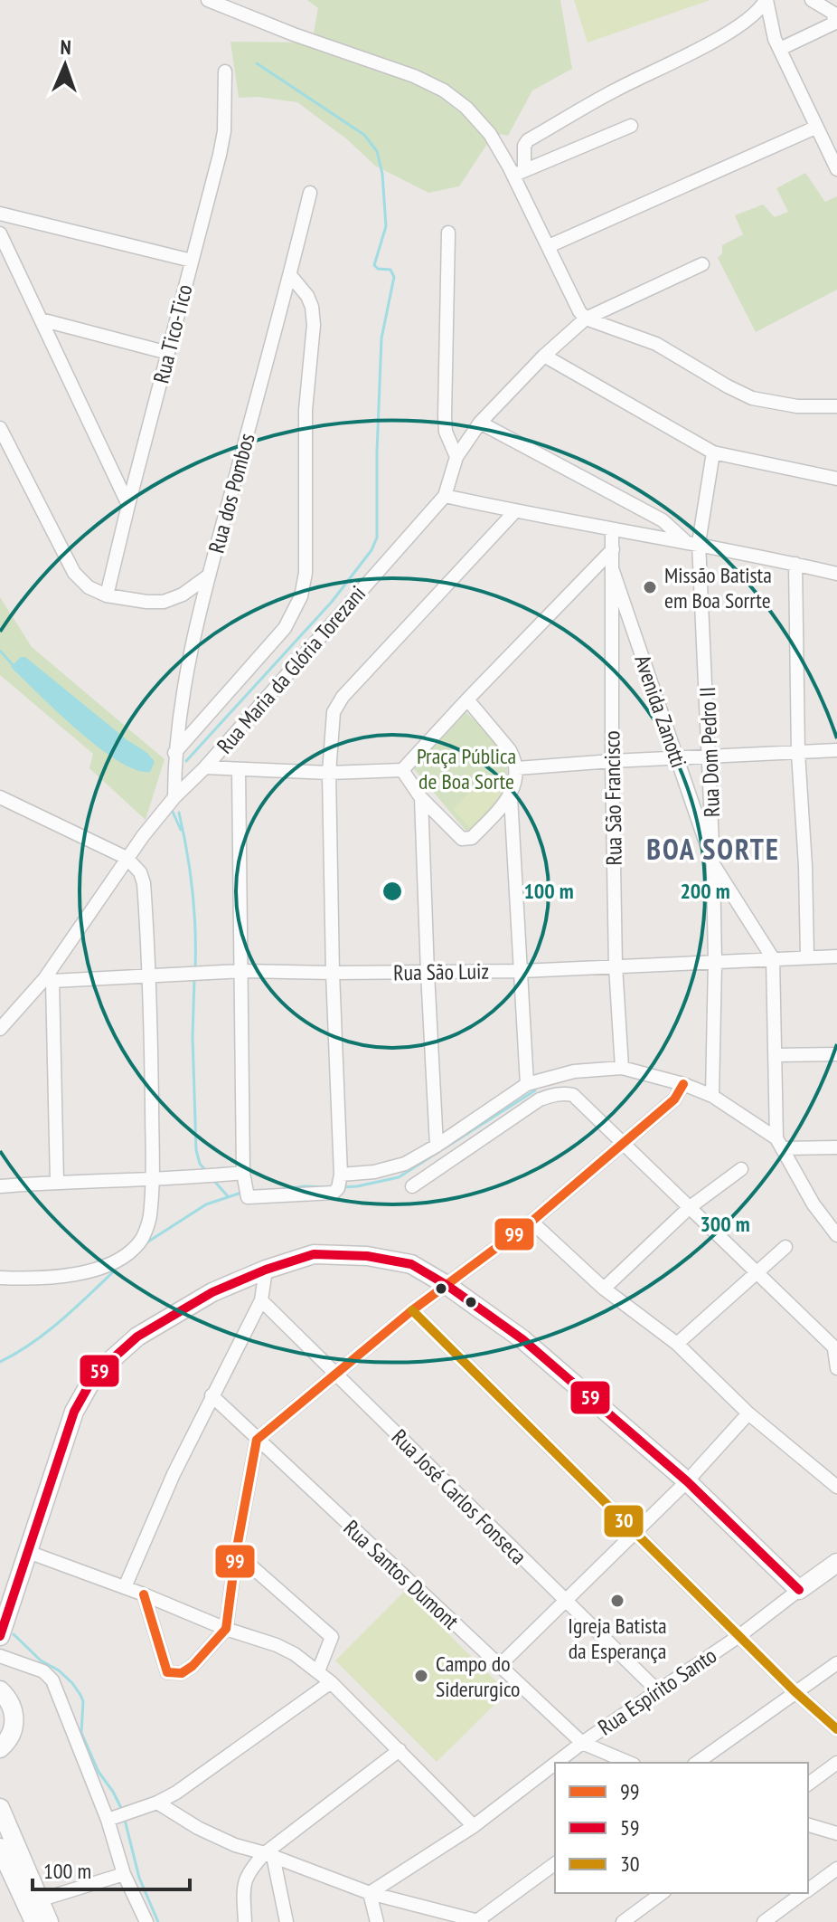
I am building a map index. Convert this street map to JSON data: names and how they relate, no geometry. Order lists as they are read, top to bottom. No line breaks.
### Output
{"streets":{"street":["Rua Tico-Tico","Rua dos Pombos","Rua Maria da Glória Torezani","Avenida Zanotti","Rua Dom Pedro II","Rua São Francisco","Rua São Luiz","Rua José Carlos Fonseca","Rua Santos Dumont","Rua Espírito Santo"]},"crossings":[["Rua dos Pombos","Rua Maria da Glória Torezani"],["Rua Maria da Glória Torezani","Rua São Luiz"],["Avenida Zanotti","Rua Dom Pedro II"],["Avenida Zanotti","Rua São Francisco"],["Avenida Zanotti","Rua São Luiz"],["Rua Dom Pedro II","Rua São Luiz"],["Rua São Francisco","Rua São Luiz"],["Rua José Carlos Fonseca","Rua Espírito Santo"],["Rua Santos Dumont","Rua Espírito Santo"]],"districts":["BOA SORTE"],"parks":["Praça Pública de Boa Sorte"],"places":["Missão Batista em Boa Sorrte","Igreja Batista da Esperança","Campo do Siderurgico"],"lines":["transit line 99","transit line 59","transit line 30"],"legend":["99","59","30"],"scale_bar":"100 m","north":"top","rings":["100 m","200 m","300 m"]}
